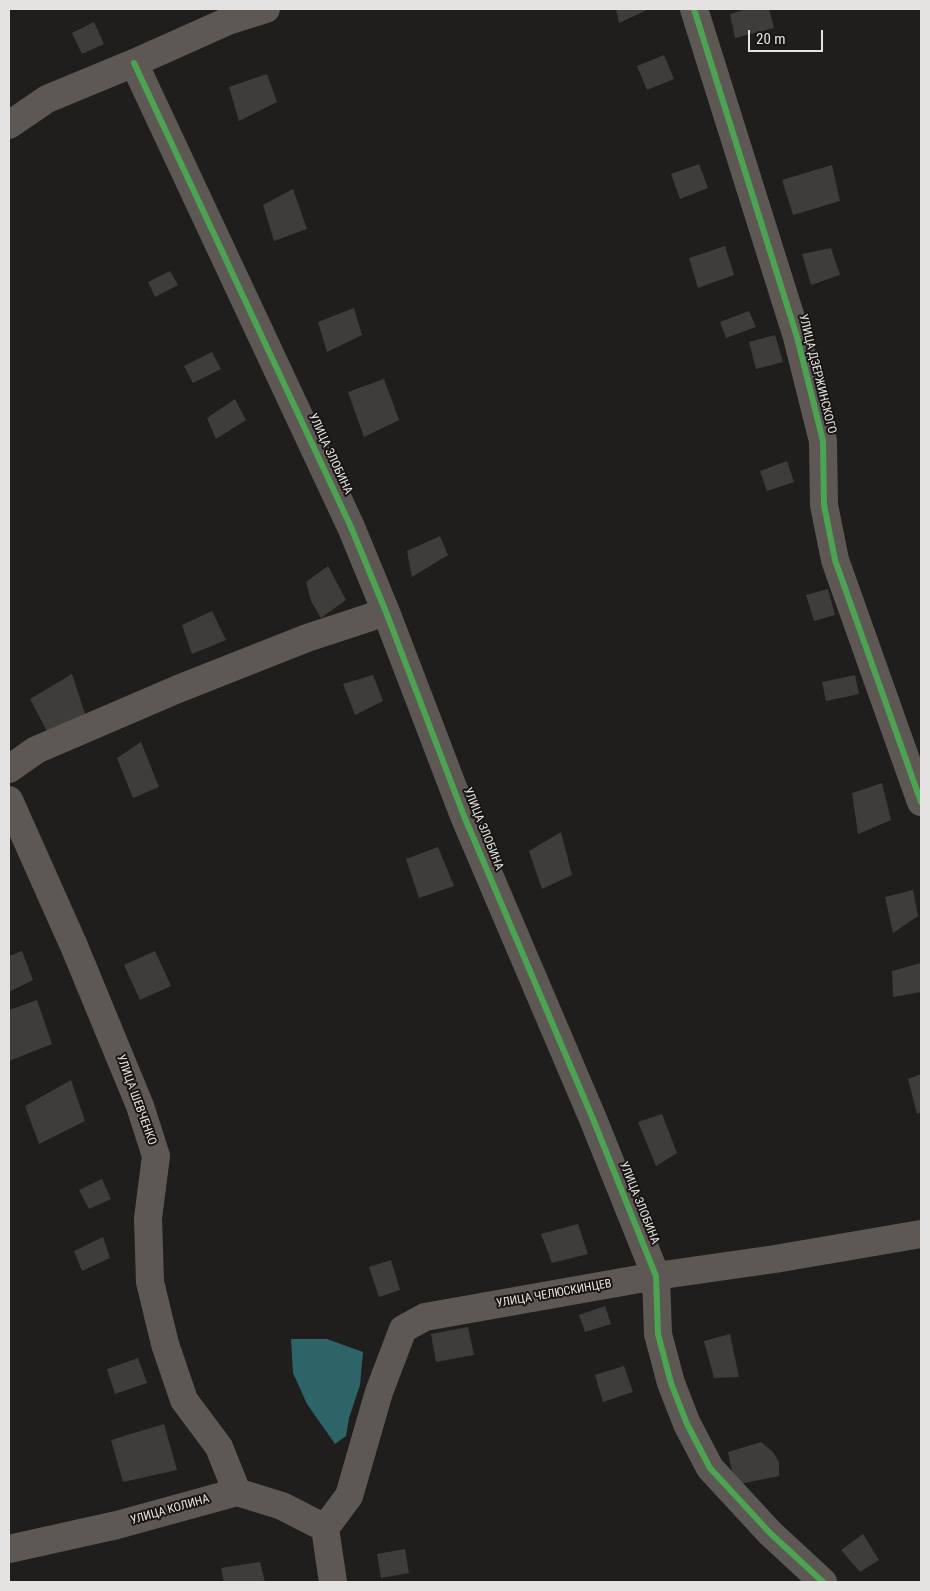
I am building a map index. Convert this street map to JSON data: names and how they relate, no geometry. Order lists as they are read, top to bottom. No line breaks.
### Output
{"streets":{"street":["УЛИЦА ДЗЕРЖИНСКОГО","УЛИЦА ЗЛОБИНА","УЛИЦА ШЕВЧЕНКО","УЛИЦА ЧЕЛЮСКИНЦЕВ","УЛИЦА КОЛИНА"]},"crossings":[["УЛИЦА ЗЛОБИНА","УЛИЦА ЧЕЛЮСКИНЦЕВ"],["УЛИЦА ШЕВЧЕНКО","УЛИЦА КОЛИНА"]],"scale_bar":"20 m"}
